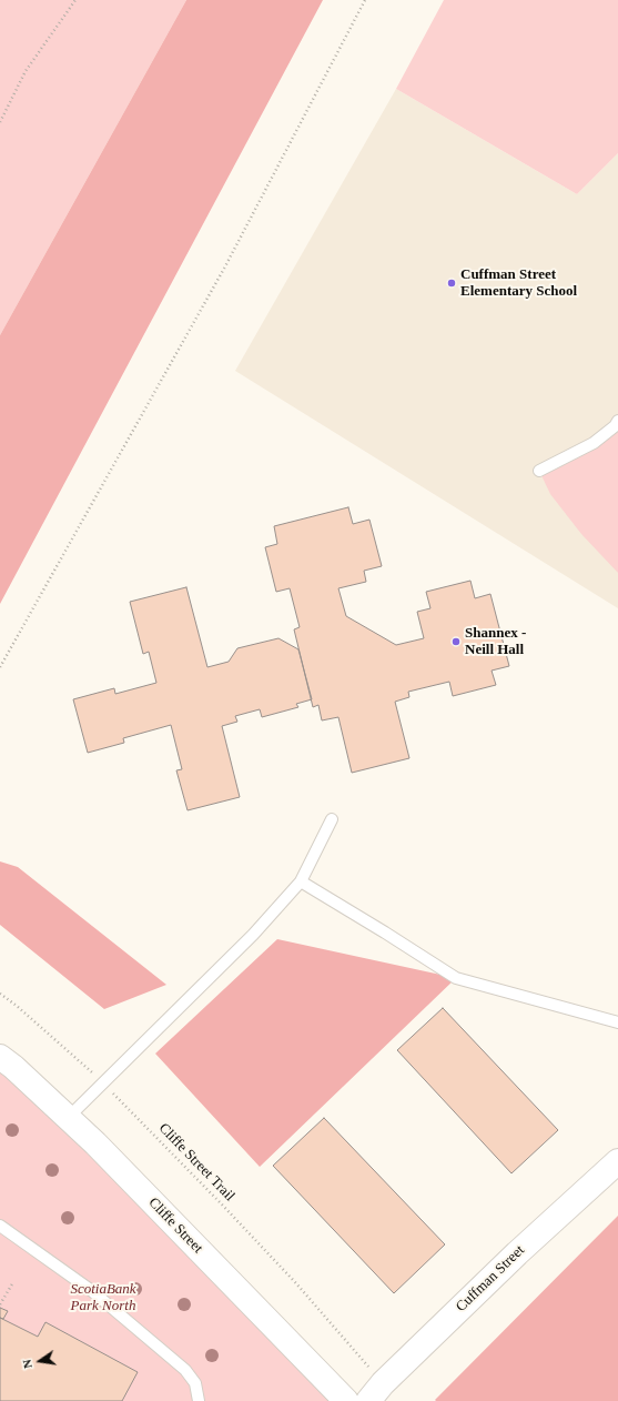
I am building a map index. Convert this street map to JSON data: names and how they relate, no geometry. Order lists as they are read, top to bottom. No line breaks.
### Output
{"streets":{"main road":["Cliffe Street","Cuffman Street"],"path":["Cliffe Street Trail"]},"parks":["ScotiaBank Park North"],"places":["Cuffman Street Elementary School","Shannex - Neill Hall"],"north":"left"}
